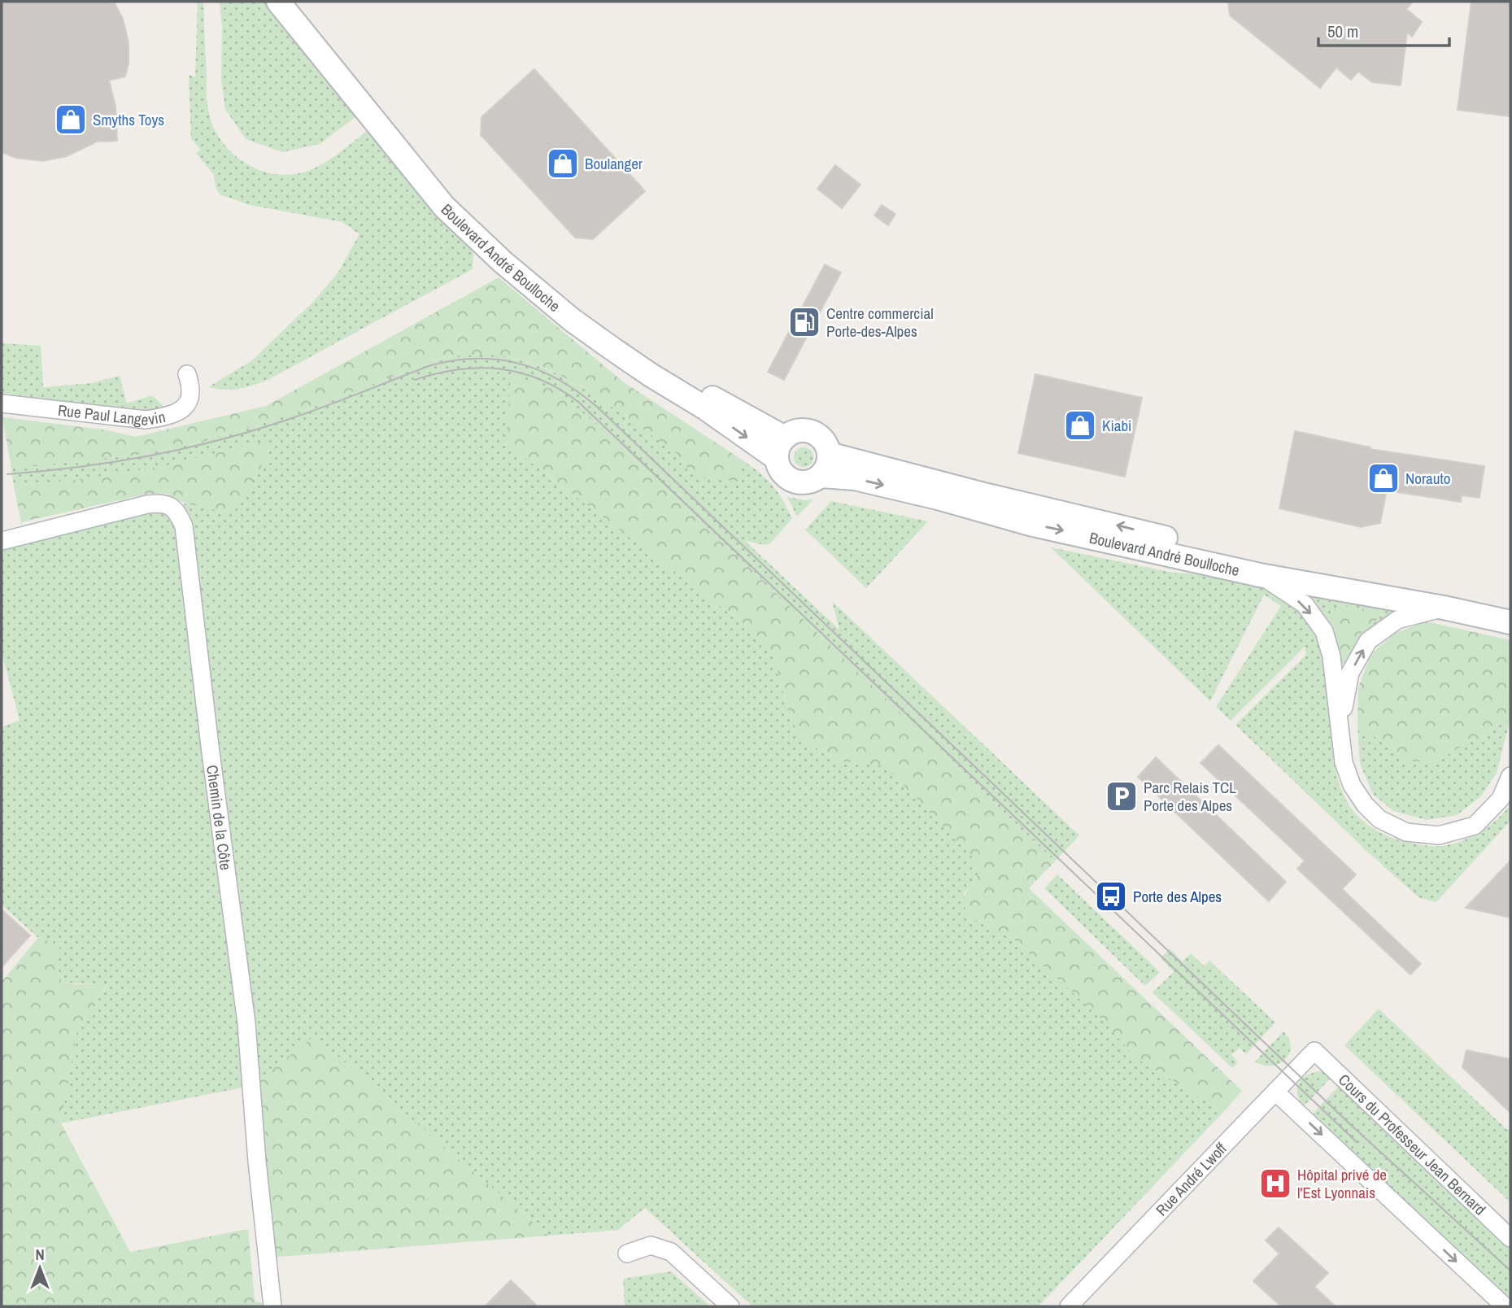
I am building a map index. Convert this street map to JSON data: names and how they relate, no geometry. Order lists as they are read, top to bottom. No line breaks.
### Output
{"streets":{"main road":["Boulevard André Boulloche"],"street":["Rue Paul Langevin","Chemin de la Côte","Cours du Professeur Jean Bernard","Rue André Lwoff"]},"crossings":[["Cours du Professeur Jean Bernard","Rue André Lwoff"]],"places":{"shop":["Smyths Toys","Boulanger","Kiabi","Norauto"],"fuel station":["Centre commercial Porte-des-Alpes"],"parking":["Parc Relais TCL Porte des Alpes"],"bus stop":["Porte des Alpes"],"hospital":["Hôpital privé de l'Est Lyonnais"]},"scale_bar":"50 m","north":"top"}
